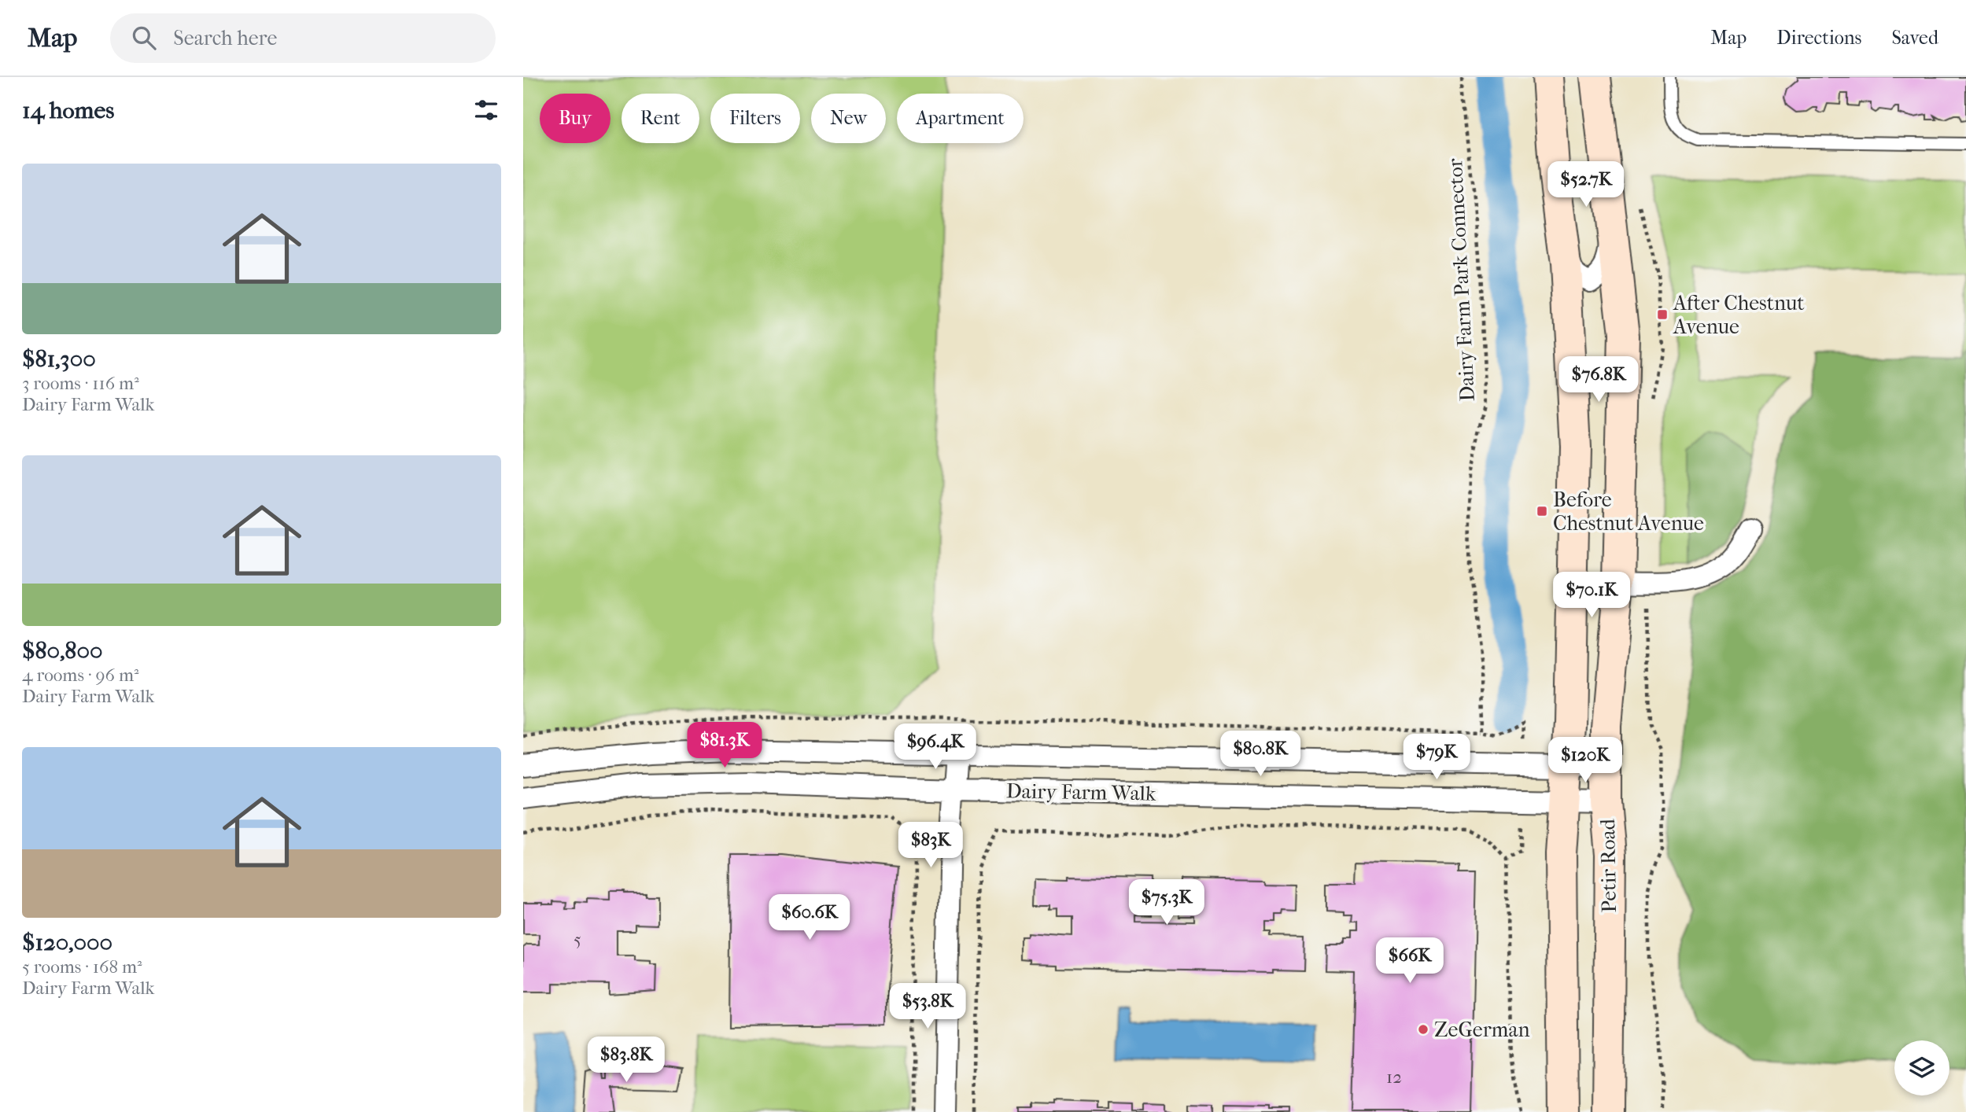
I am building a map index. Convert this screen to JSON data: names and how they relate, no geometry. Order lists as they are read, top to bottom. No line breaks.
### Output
{"streets":{"main road":["Petir Road"],"street":["Dairy Farm Walk"],"path":["Dairy Farm Park Connector"]},"crossings":[["Dairy Farm Walk","Petir Road"]],"places":{"transit":["After Chestnut Avenue","Before Chestnut Avenue"],"other":["ZeGerman"]},"house_numbers":["5","12"],"page":{"header":"Map","search":"Search here","nav":["Map","Directions","Saved"],"heading":"14 homes","chip":["Buy","Rent","Filters","New","Apartment"],"list":[{"name":"$81,300","note":"3 rooms · 116 m² · Dairy Farm Walk"},{"name":"$80,800","note":"4 rooms · 96 m² · Dairy Farm Walk"},{"name":"$120,000","note":"5 rooms · 168 m² · Dairy Farm Walk"}],"price":["$52.7K","$76.8K","$70.1K","$81.3K","$96.4K","$80.8K","$79K","$120K","$83K","$75.3K","$60.6K","$66K","$53.8K","$83.8K"]}}
